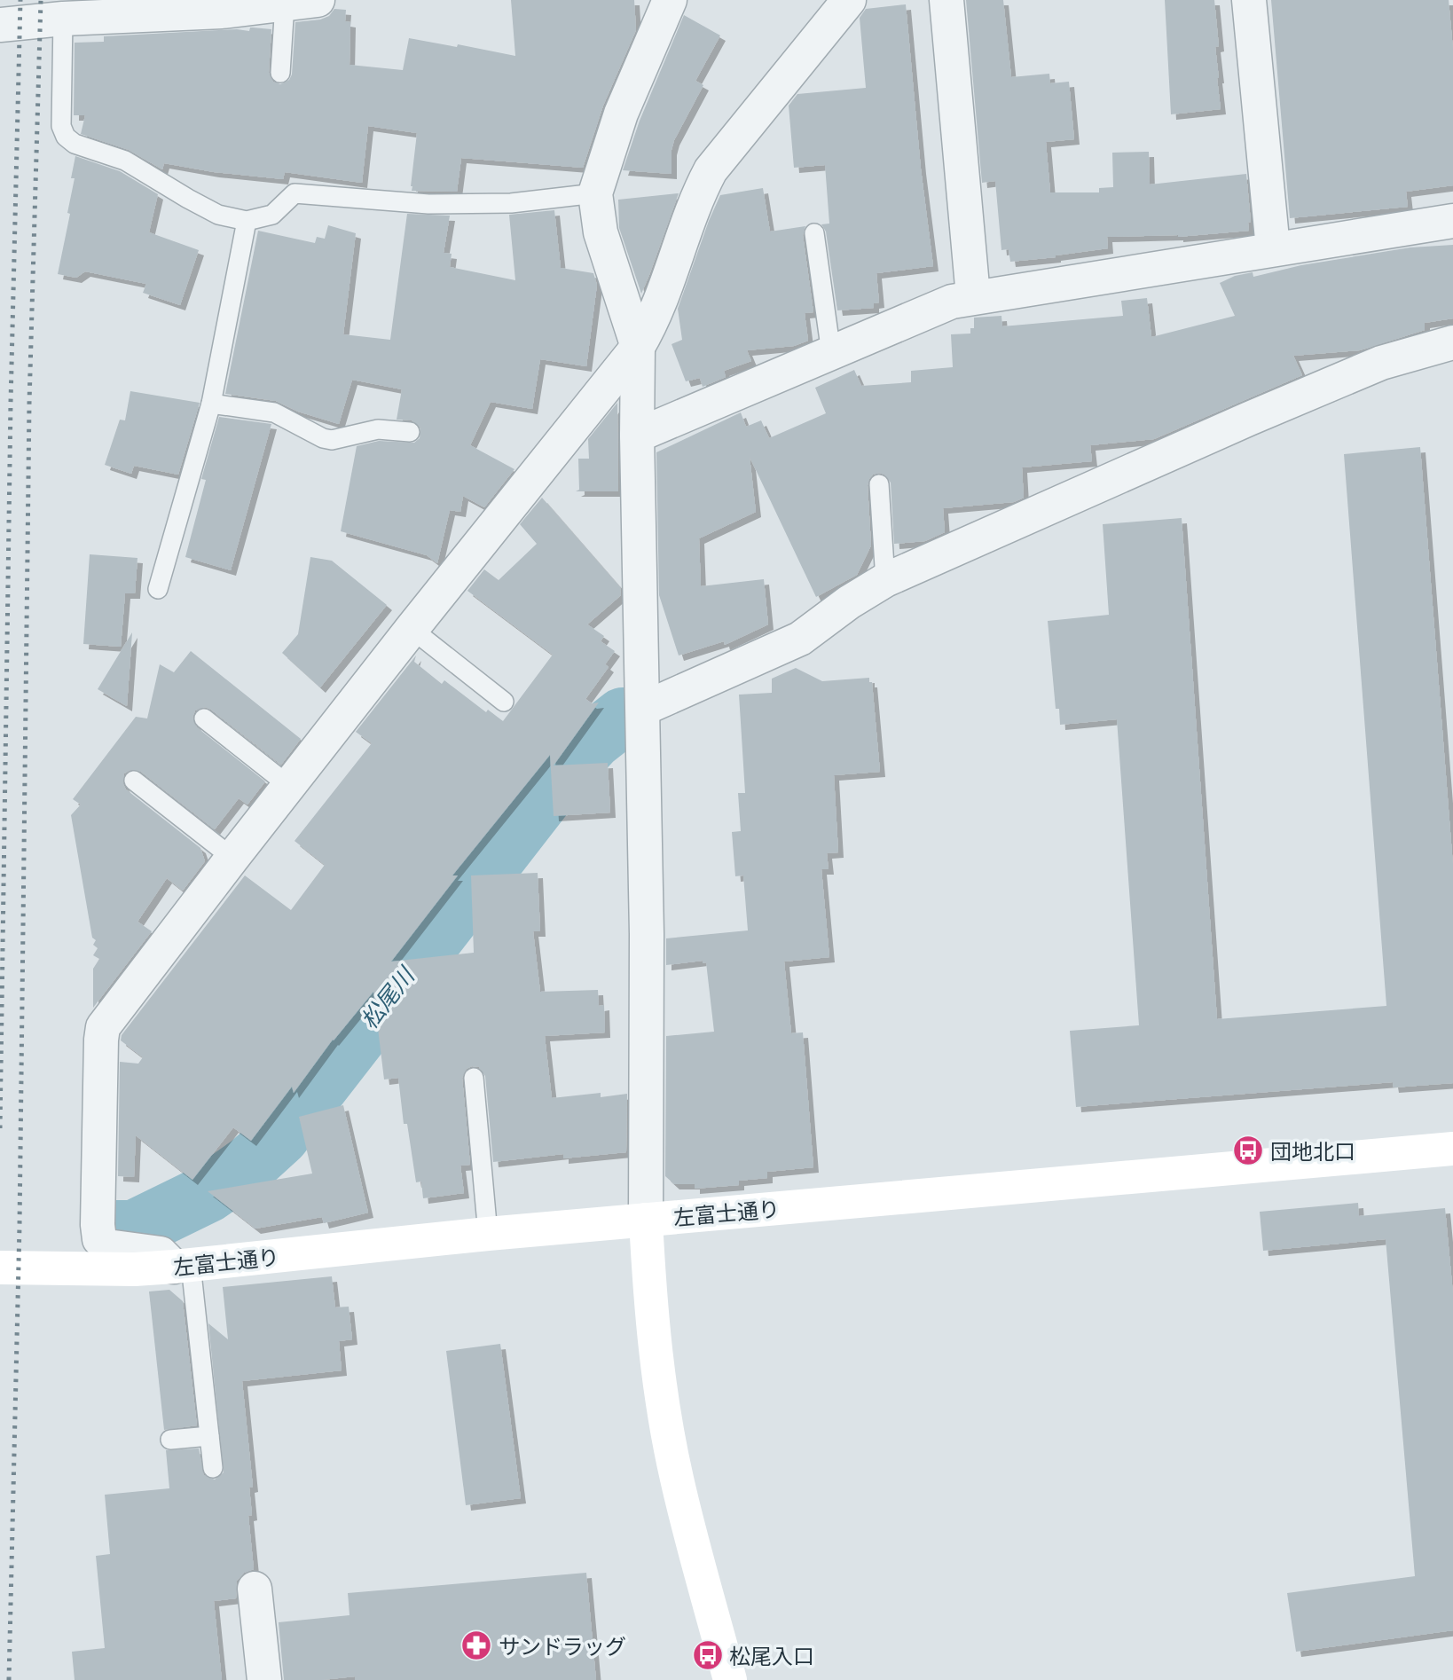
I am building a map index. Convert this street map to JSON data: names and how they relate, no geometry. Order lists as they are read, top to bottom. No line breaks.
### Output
{"streets":{"street":["左富士通り"]},"water":["松尾川"],"places":{"bus stop":["団地北口","松尾入口"],"pharmacy":["サンドラッグ"]}}
